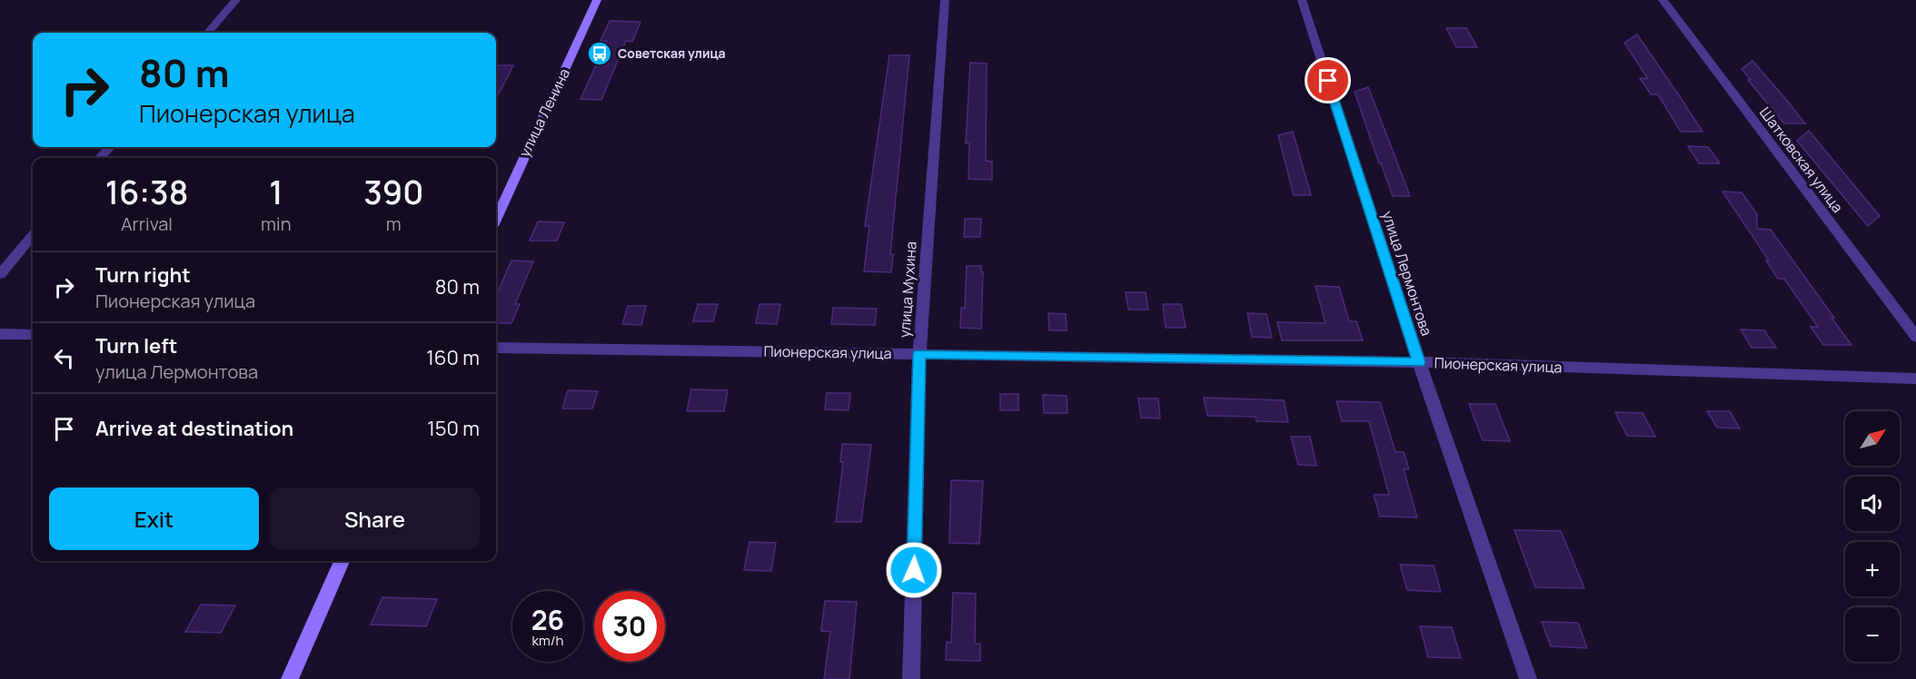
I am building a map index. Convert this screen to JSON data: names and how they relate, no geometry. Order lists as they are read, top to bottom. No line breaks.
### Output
{"streets":{"main road":["улица Ленина"],"street":["Шатковская улица","улица Лермонтова","улица Мухина","Пионерская улица"]},"crossings":[["улица Лермонтова","Пионерская улица"],["улица Мухина","Пионерская улица"]],"places":{"bus stop":["Советская улица"]},"north":"top right","page":{"turn":["80 m","Пионерская улица"],"eta":["16:38","Arrival","1","min","390","m"],"list":[{"name":"Turn right","note":"Пионерская улица","value":"80 m"},{"name":"Turn left","note":"улица Лермонтова","value":"160 m"},{"name":"Arrive at destination","value":"150 m"}],"map_buttons":["+","−"],"buttons":["Exit","Share"],"speed":"26 km/h","limit":"30"}}
